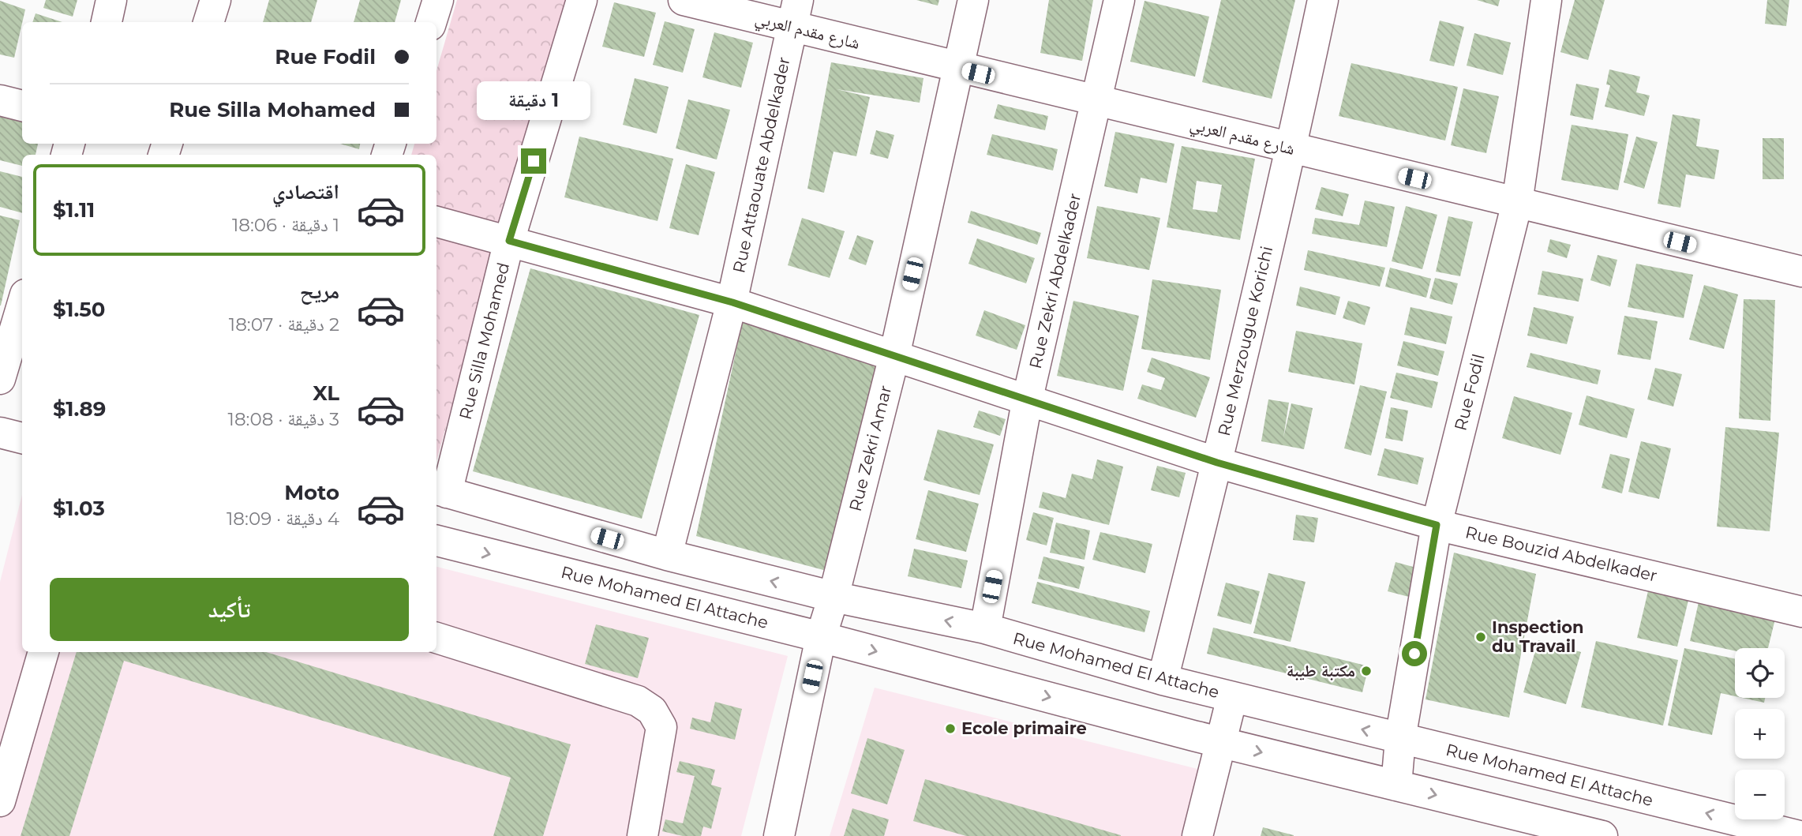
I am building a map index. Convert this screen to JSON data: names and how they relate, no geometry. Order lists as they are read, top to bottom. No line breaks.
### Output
{"streets":{"street":["شارع مقدم العربي","Rue Attaouate Abdelkader","Rue Zekri Abdelkader","Rue Silla Mohamed","Rue Merzougue Korichi","Rue Fodil","Rue Zekri Amar","Rue Bouzid Abdelkader","Rue Mohamed El Attache"]},"crossings":[["شارع مقدم العربي","Rue Attaouate Abdelkader"],["شارع مقدم العربي","Rue Zekri Abdelkader"],["شارع مقدم العربي","Rue Merzougue Korichi"],["شارع مقدم العربي","Rue Fodil"],["شارع مقدم العربي","Rue Zekri Amar"],["Rue Attaouate Abdelkader","Rue Bouzid Abdelkader"],["Rue Attaouate Abdelkader","Rue Mohamed El Attache"],["Rue Zekri Abdelkader","Rue Bouzid Abdelkader"],["Rue Zekri Abdelkader","Rue Mohamed El Attache"],["Rue Silla Mohamed","Rue Bouzid Abdelkader"],["Rue Silla Mohamed","Rue Mohamed El Attache"],["Rue Merzougue Korichi","Rue Bouzid Abdelkader"],["Rue Merzougue Korichi","Rue Mohamed El Attache"],["Rue Fodil","Rue Bouzid Abdelkader"],["Rue Fodil","Rue Mohamed El Attache"],["Rue Zekri Amar","Rue Bouzid Abdelkader"],["Rue Zekri Amar","Rue Mohamed El Attache"]],"places":["Inspection du Travail","مكتبة طيبة","Ecole primaire"],"page":{"banner":["Rue Fodil","Rue Silla Mohamed"],"bubble":"1 دقيقة","list":[{"name":"اقتصادي","note":"1 دقيقة · 18:06","value":"$1.11"},{"name":"مريح","note":"2 دقيقة · 18:07","value":"$1.50"},{"name":"XL","note":"3 دقيقة · 18:08","value":"$1.89"},{"name":"Moto","note":"4 دقيقة · 18:09","value":"$1.03"}],"buttons":"تأكيد","map_buttons":["+","−"]}}
